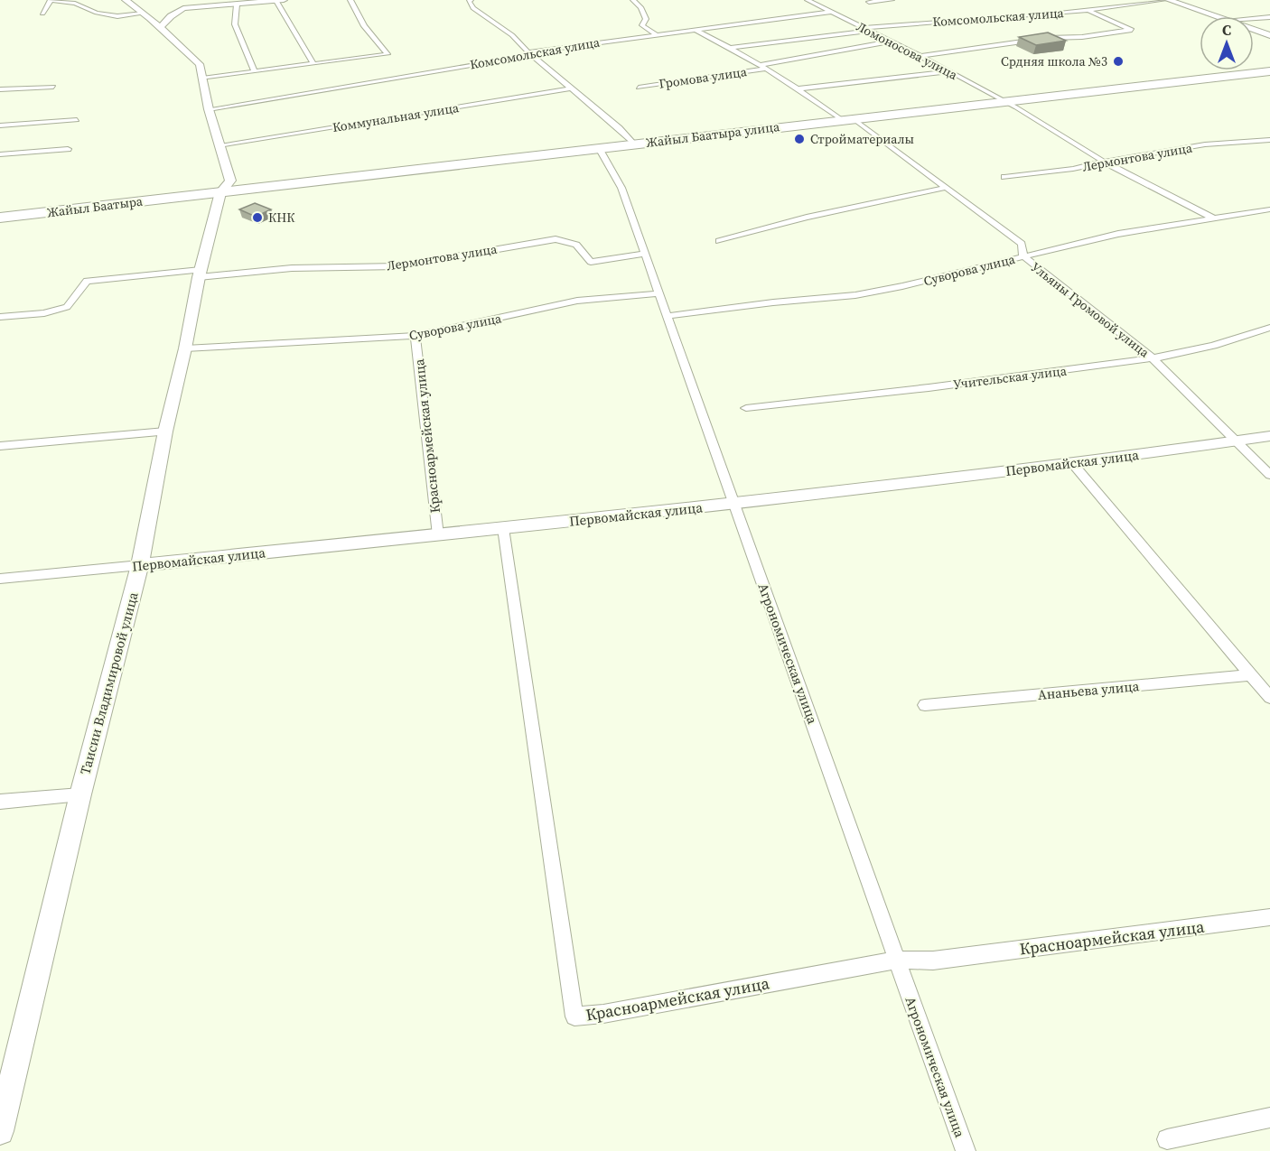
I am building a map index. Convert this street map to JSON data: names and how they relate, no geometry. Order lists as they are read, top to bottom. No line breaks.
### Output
{"streets":{"highway":["Жайыл Баатыра улица","Жайыл Баатыра"],"street":["Комсомольская улица","Ломоносова улица","Громова улица","Коммунальная улица","Лермонтова улица","Суворова улица","Ульяны Громовой улица","Учительская улица","Красноармейская улица","Первомайская улица","Агрономическая улица","Таисии Владимировой улица","Ананьева улица"]},"crossings":[["Комсомольская улица","Ломоносова улица"],["Комсомольская улица","Громова улица"],["Комсомольская улица","Таисии Владимировой улица"],["Ломоносова улица","Жайыл Баатыра улица"],["Ломоносова улица","Лермонтова улица"],["Ломоносова улица","Суворова улица"],["Громова улица","Жайыл Баатыра улица"],["Громова улица","Ульяны Громовой улица"],["Коммунальная улица","Таисии Владимировой улица"],["Жайыл Баатыра улица","Жайыл Баатыра"],["Жайыл Баатыра улица","Ульяны Громовой улица"],["Жайыл Баатыра улица","Агрономическая улица"],["Жайыл Баатыра улица","Таисии Владимировой улица"],["Лермонтова улица","Агрономическая улица"],["Лермонтова улица","Таисии Владимировой улица"],["Жайыл Баатыра","Таисии Владимировой улица"],["Суворова улица","Ульяны Громовой улица"],["Суворова улица","Красноармейская улица"],["Суворова улица","Агрономическая улица"],["Суворова улица","Таисии Владимировой улица"],["Ульяны Громовой улица","Учительская улица"],["Ульяны Громовой улица","Первомайская улица"],["Красноармейская улица","Первомайская улица"],["Красноармейская улица","Агрономическая улица"],["Первомайская улица","Агрономическая улица"],["Первомайская улица","Таисии Владимировой улица"]],"places":["Срдняя школа №3","Стройматериалы","КНК"],"north":"top"}
